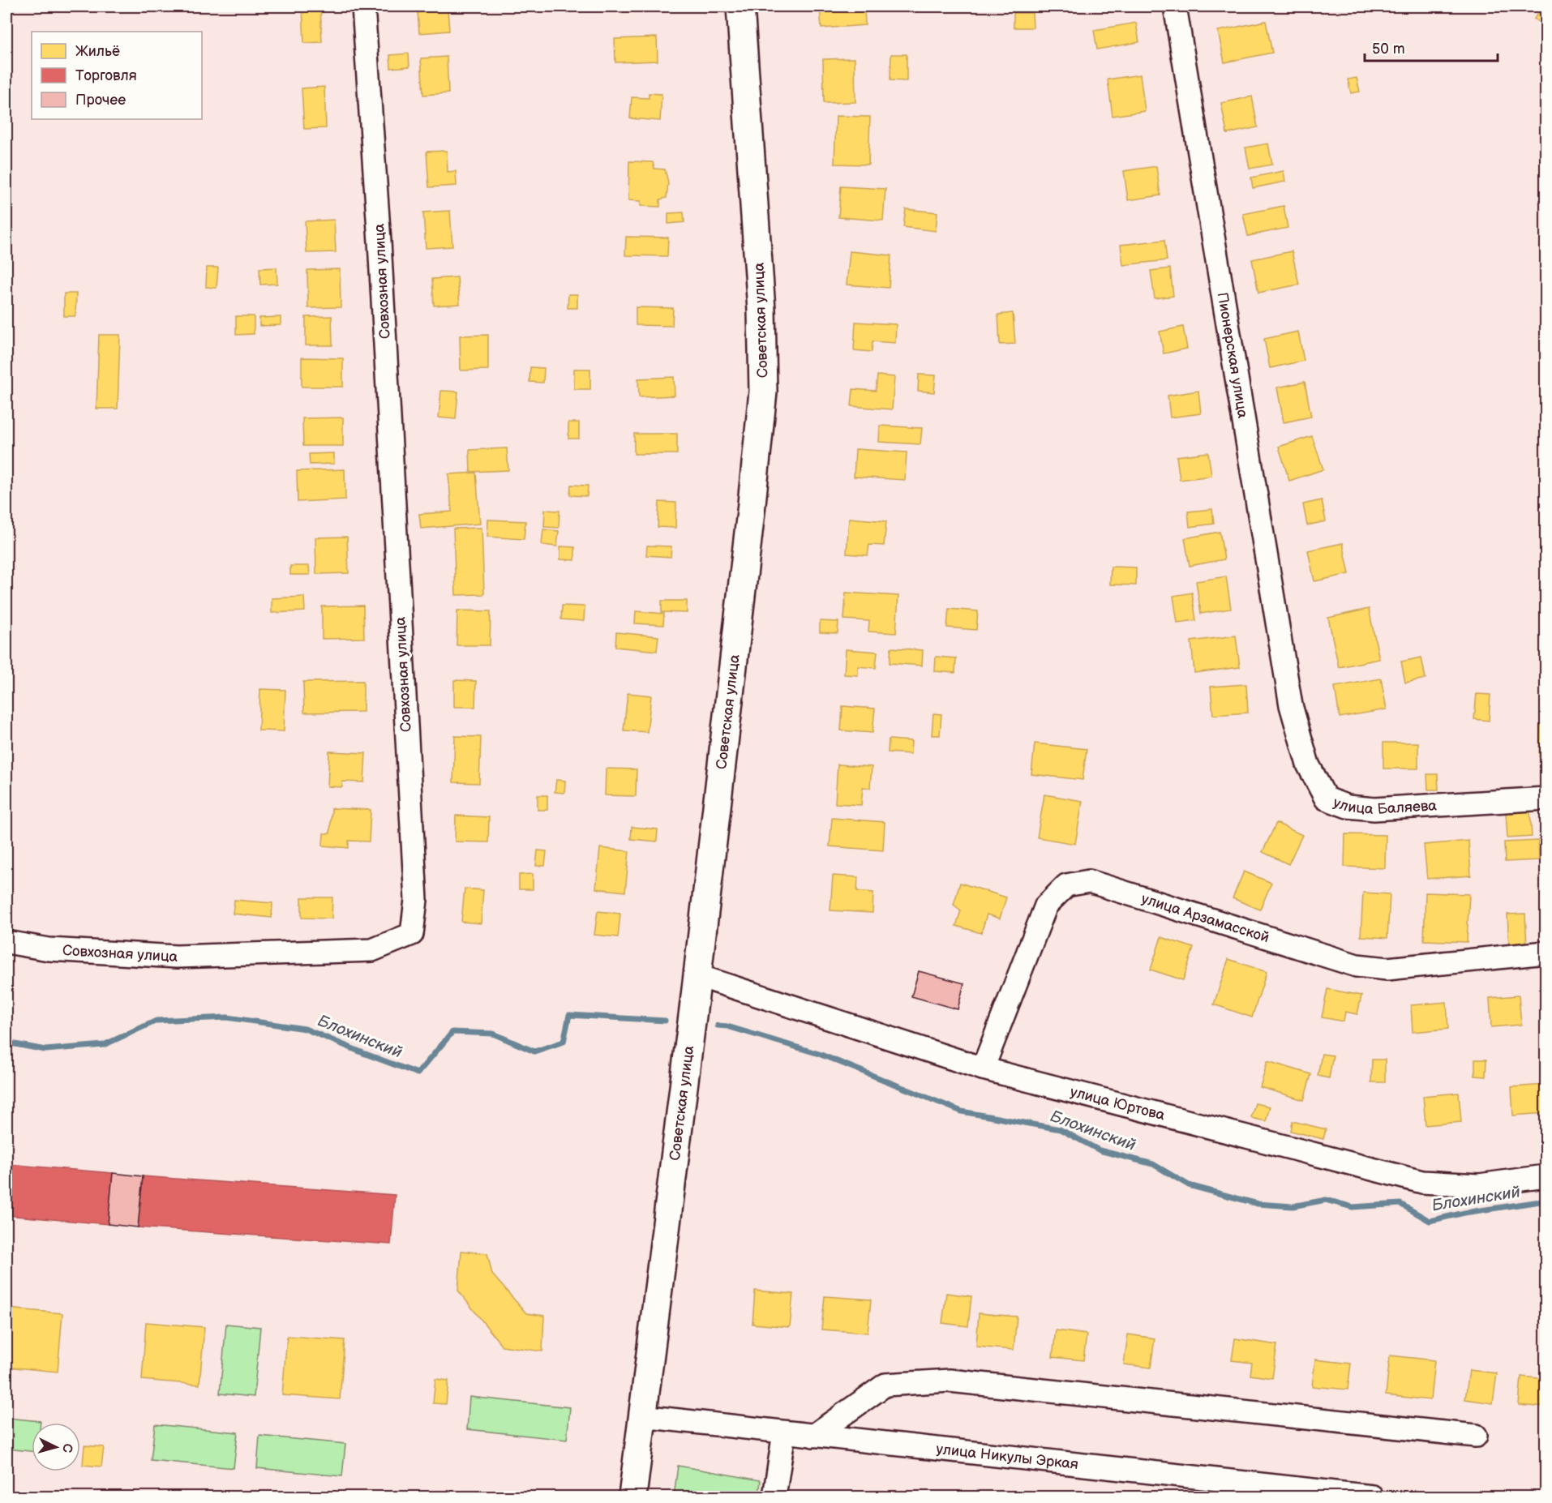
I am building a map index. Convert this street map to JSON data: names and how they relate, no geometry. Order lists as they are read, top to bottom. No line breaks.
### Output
{"streets":{"main road":["Советская улица"],"street":["Совхозная улица","Пионерская улица","улица Баляева","улица Арзамасской","улица Юртова","улица Никулы Эркая"]},"crossings":[["Советская улица","улица Юртова"],["Советская улица","улица Никулы Эркая"],["Пионерская улица","улица Баляева"],["улица Арзамасской","улица Юртова"]],"water":["Блохинский"],"legend":["Жильё","Торговля","Прочее"],"scale_bar":"50 m","north":"right"}
